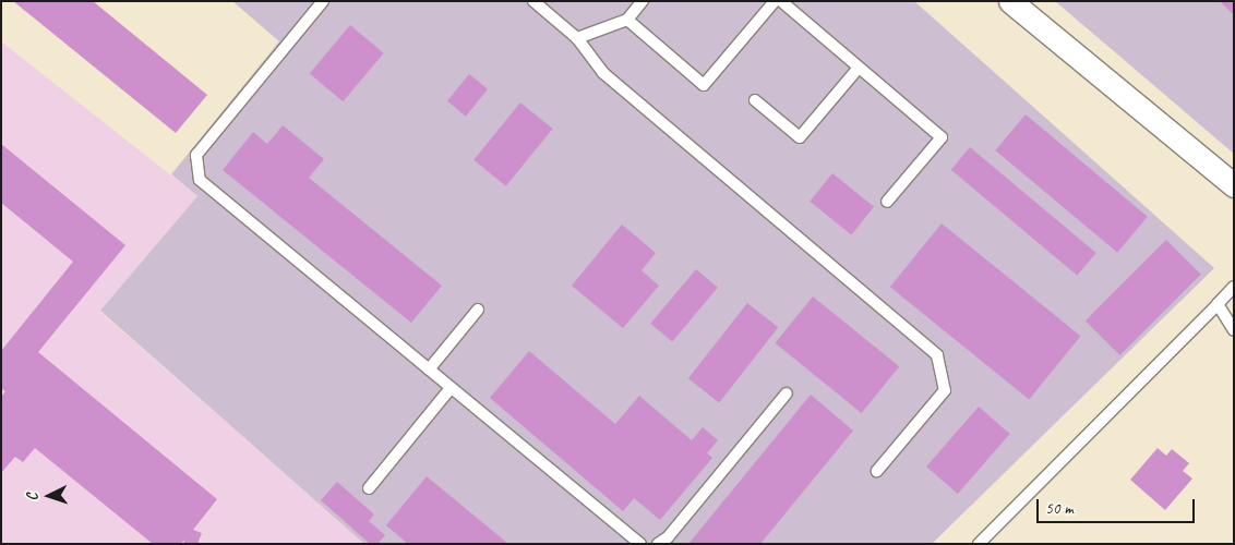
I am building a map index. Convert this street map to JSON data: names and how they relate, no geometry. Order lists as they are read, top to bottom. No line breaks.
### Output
{"scale_bar":"50 m","north":"left"}
